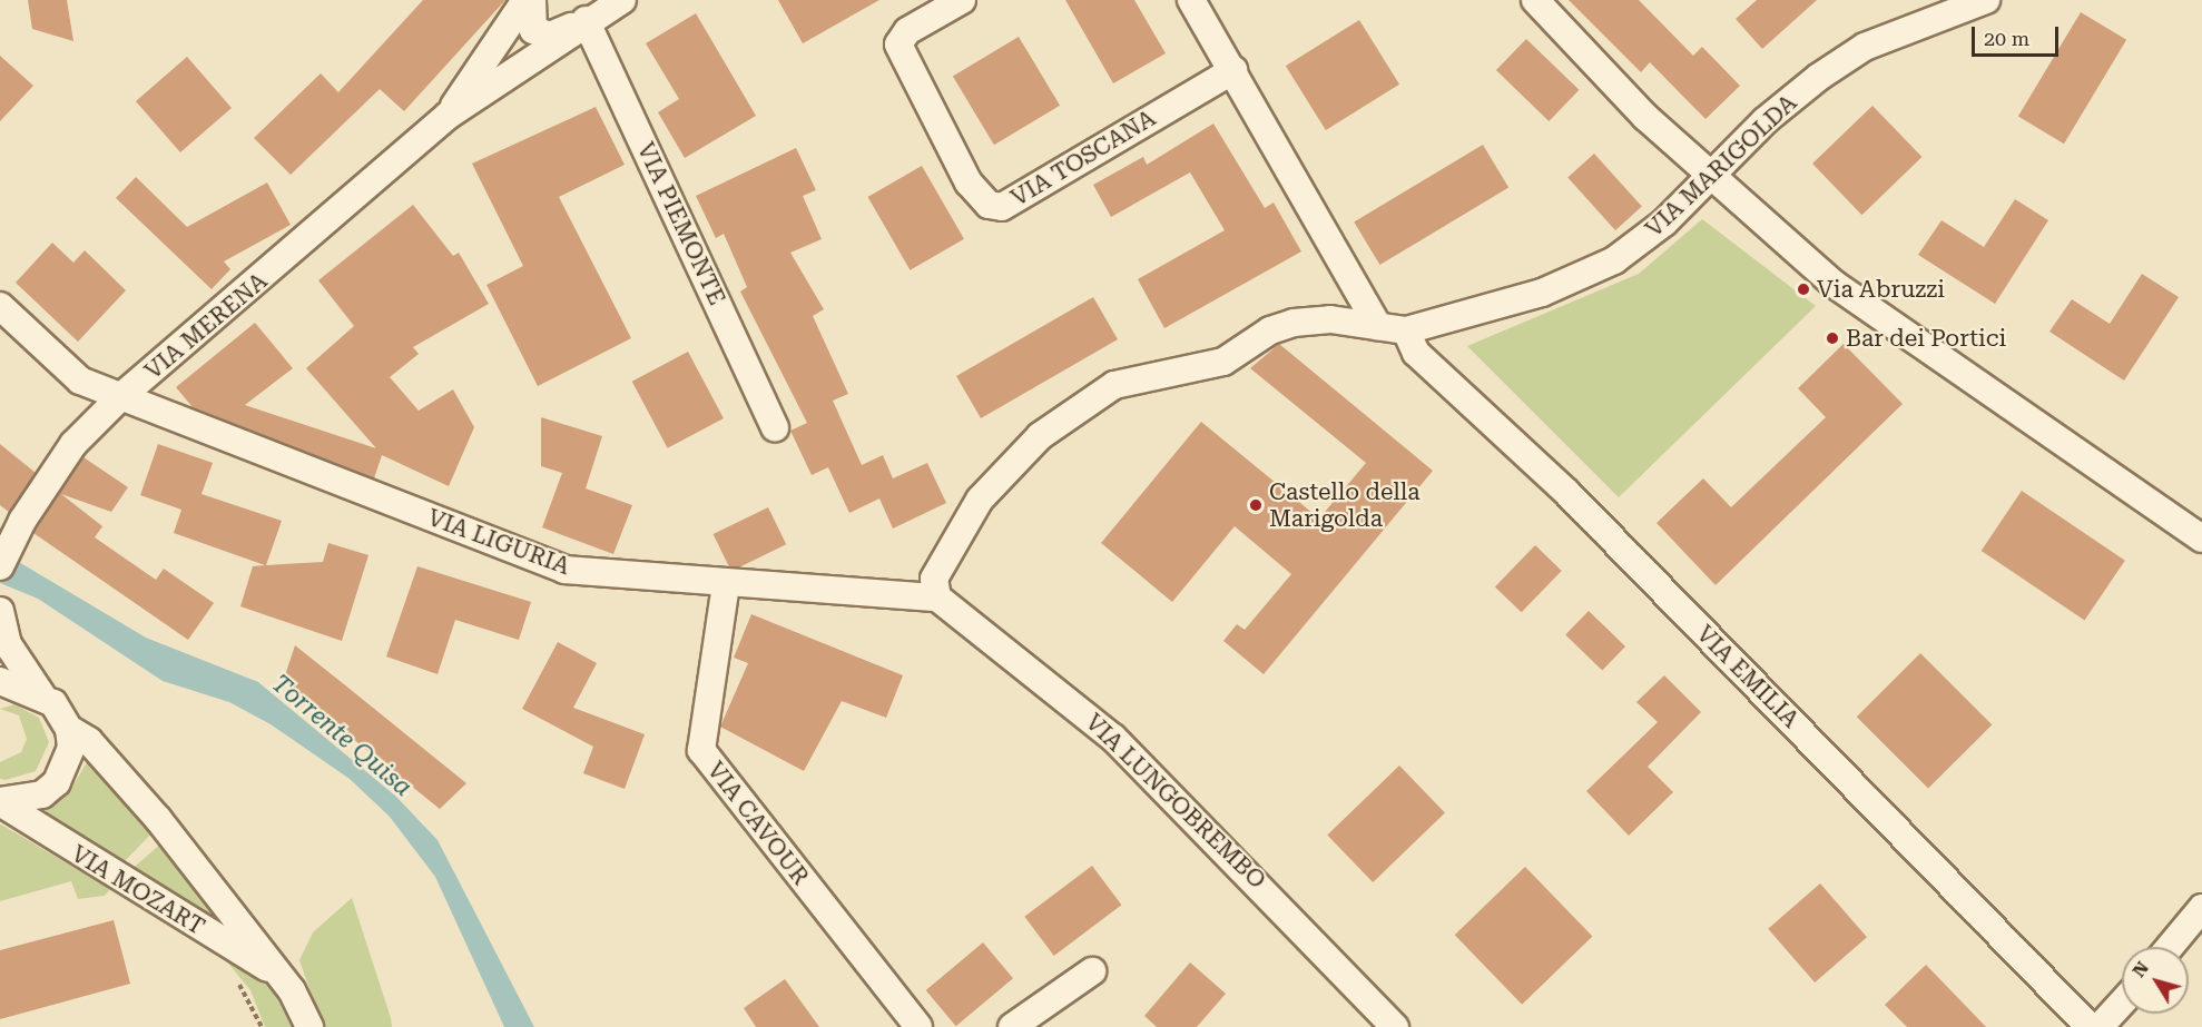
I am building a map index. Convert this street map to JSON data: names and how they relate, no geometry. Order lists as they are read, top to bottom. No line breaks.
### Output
{"streets":{"street":["VIA TOSCANA","VIA MARIGOLDA","VIA PIEMONTE","VIA MERENA","VIA LIGURIA","VIA EMILIA","VIA LUNGOBREMBO","VIA CAVOUR","VIA MOZART"]},"crossings":[["VIA MARIGOLDA","VIA LIGURIA"],["VIA MARIGOLDA","VIA EMILIA"],["VIA MARIGOLDA","VIA LUNGOBREMBO"],["VIA PIEMONTE","VIA MERENA"],["VIA MERENA","VIA LIGURIA"],["VIA LIGURIA","VIA LUNGOBREMBO"],["VIA LIGURIA","VIA CAVOUR"]],"water":["Torrente Quisa"],"places":["Via Abruzzi","Bar dei Portici","Castello della Marigolda"],"scale_bar":"20 m","north":"top left"}
